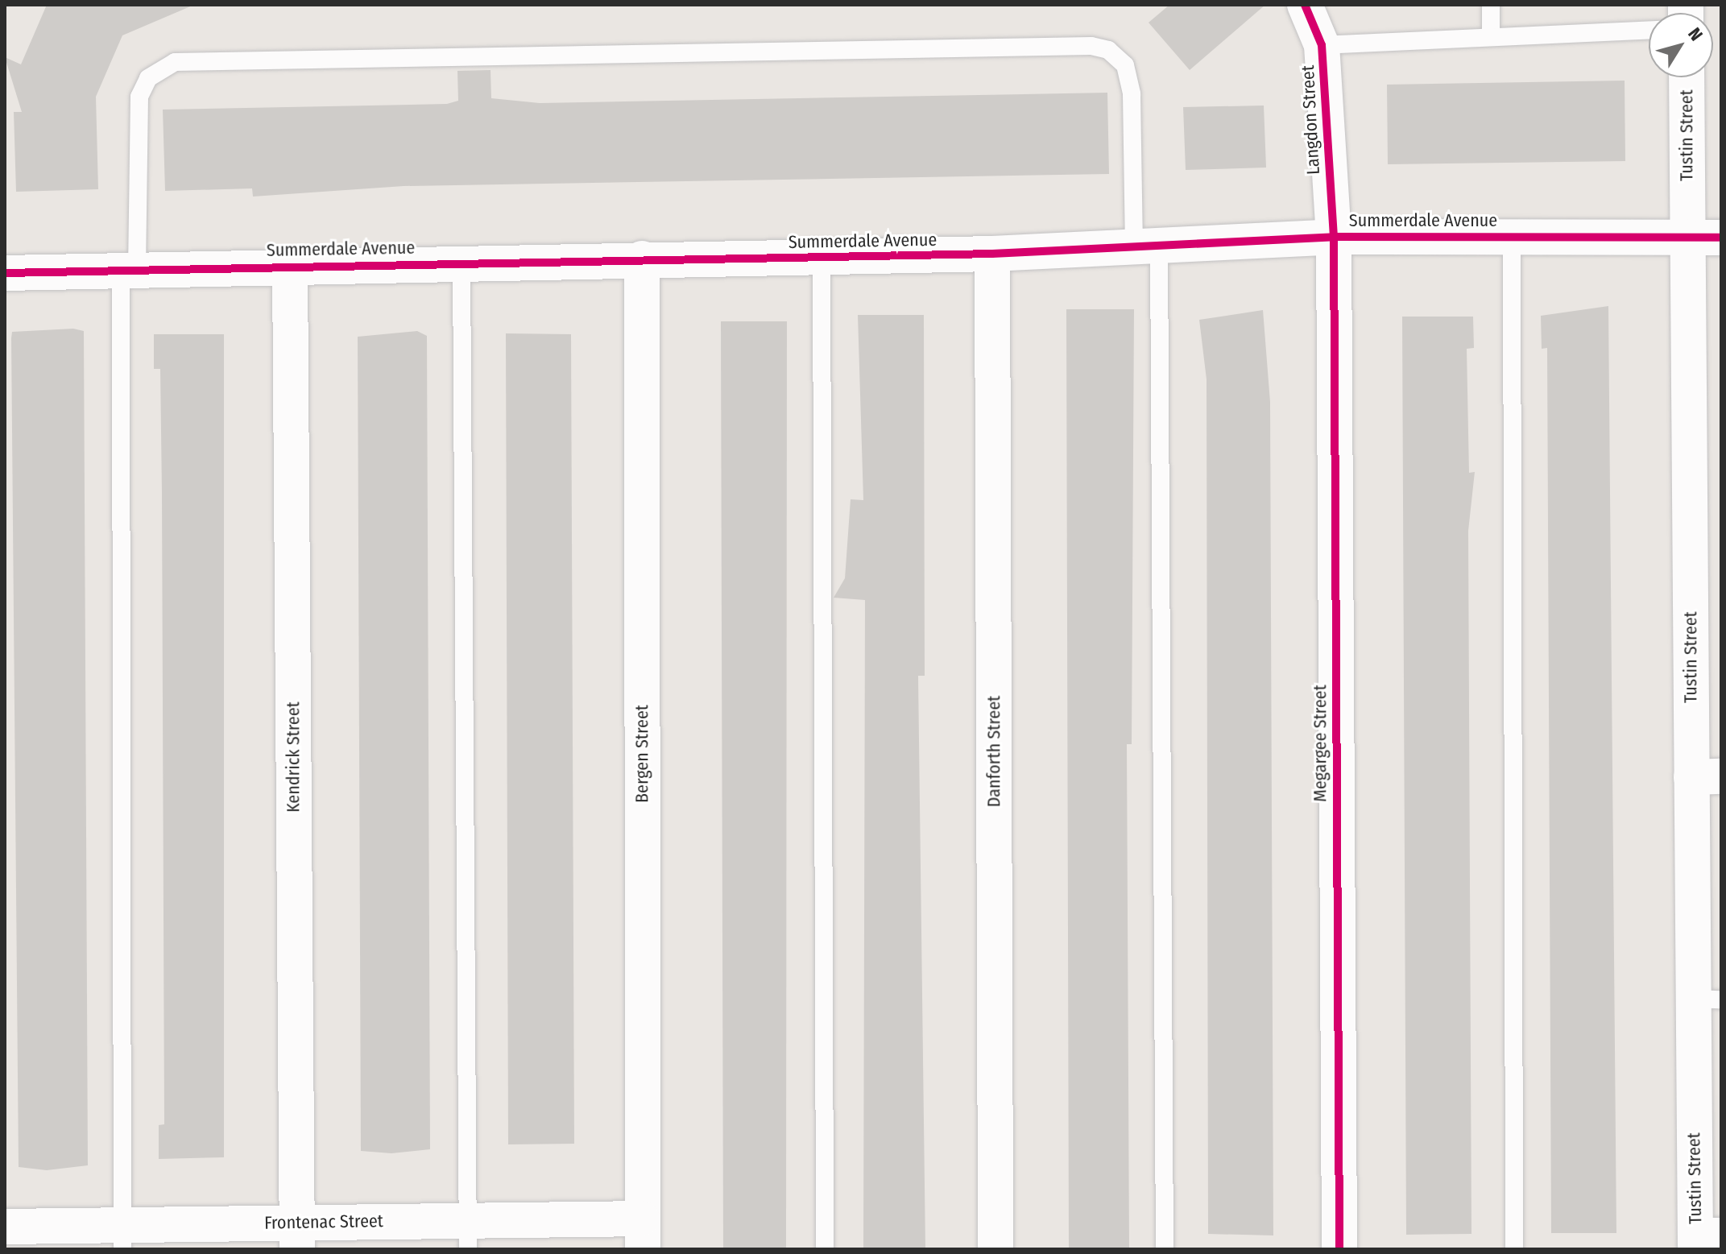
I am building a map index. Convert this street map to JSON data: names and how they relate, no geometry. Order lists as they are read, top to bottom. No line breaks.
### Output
{"streets":{"street":["Langdon Street","Tustin Street","Summerdale Avenue","Megargee Street","Danforth Street","Bergen Street","Kendrick Street","Frontenac Street"]},"crossings":[["Langdon Street","Summerdale Avenue"],["Langdon Street","Megargee Street"],["Tustin Street","Summerdale Avenue"],["Summerdale Avenue","Megargee Street"],["Summerdale Avenue","Danforth Street"],["Summerdale Avenue","Bergen Street"],["Summerdale Avenue","Kendrick Street"],["Bergen Street","Frontenac Street"],["Kendrick Street","Frontenac Street"]],"north":"top right"}
